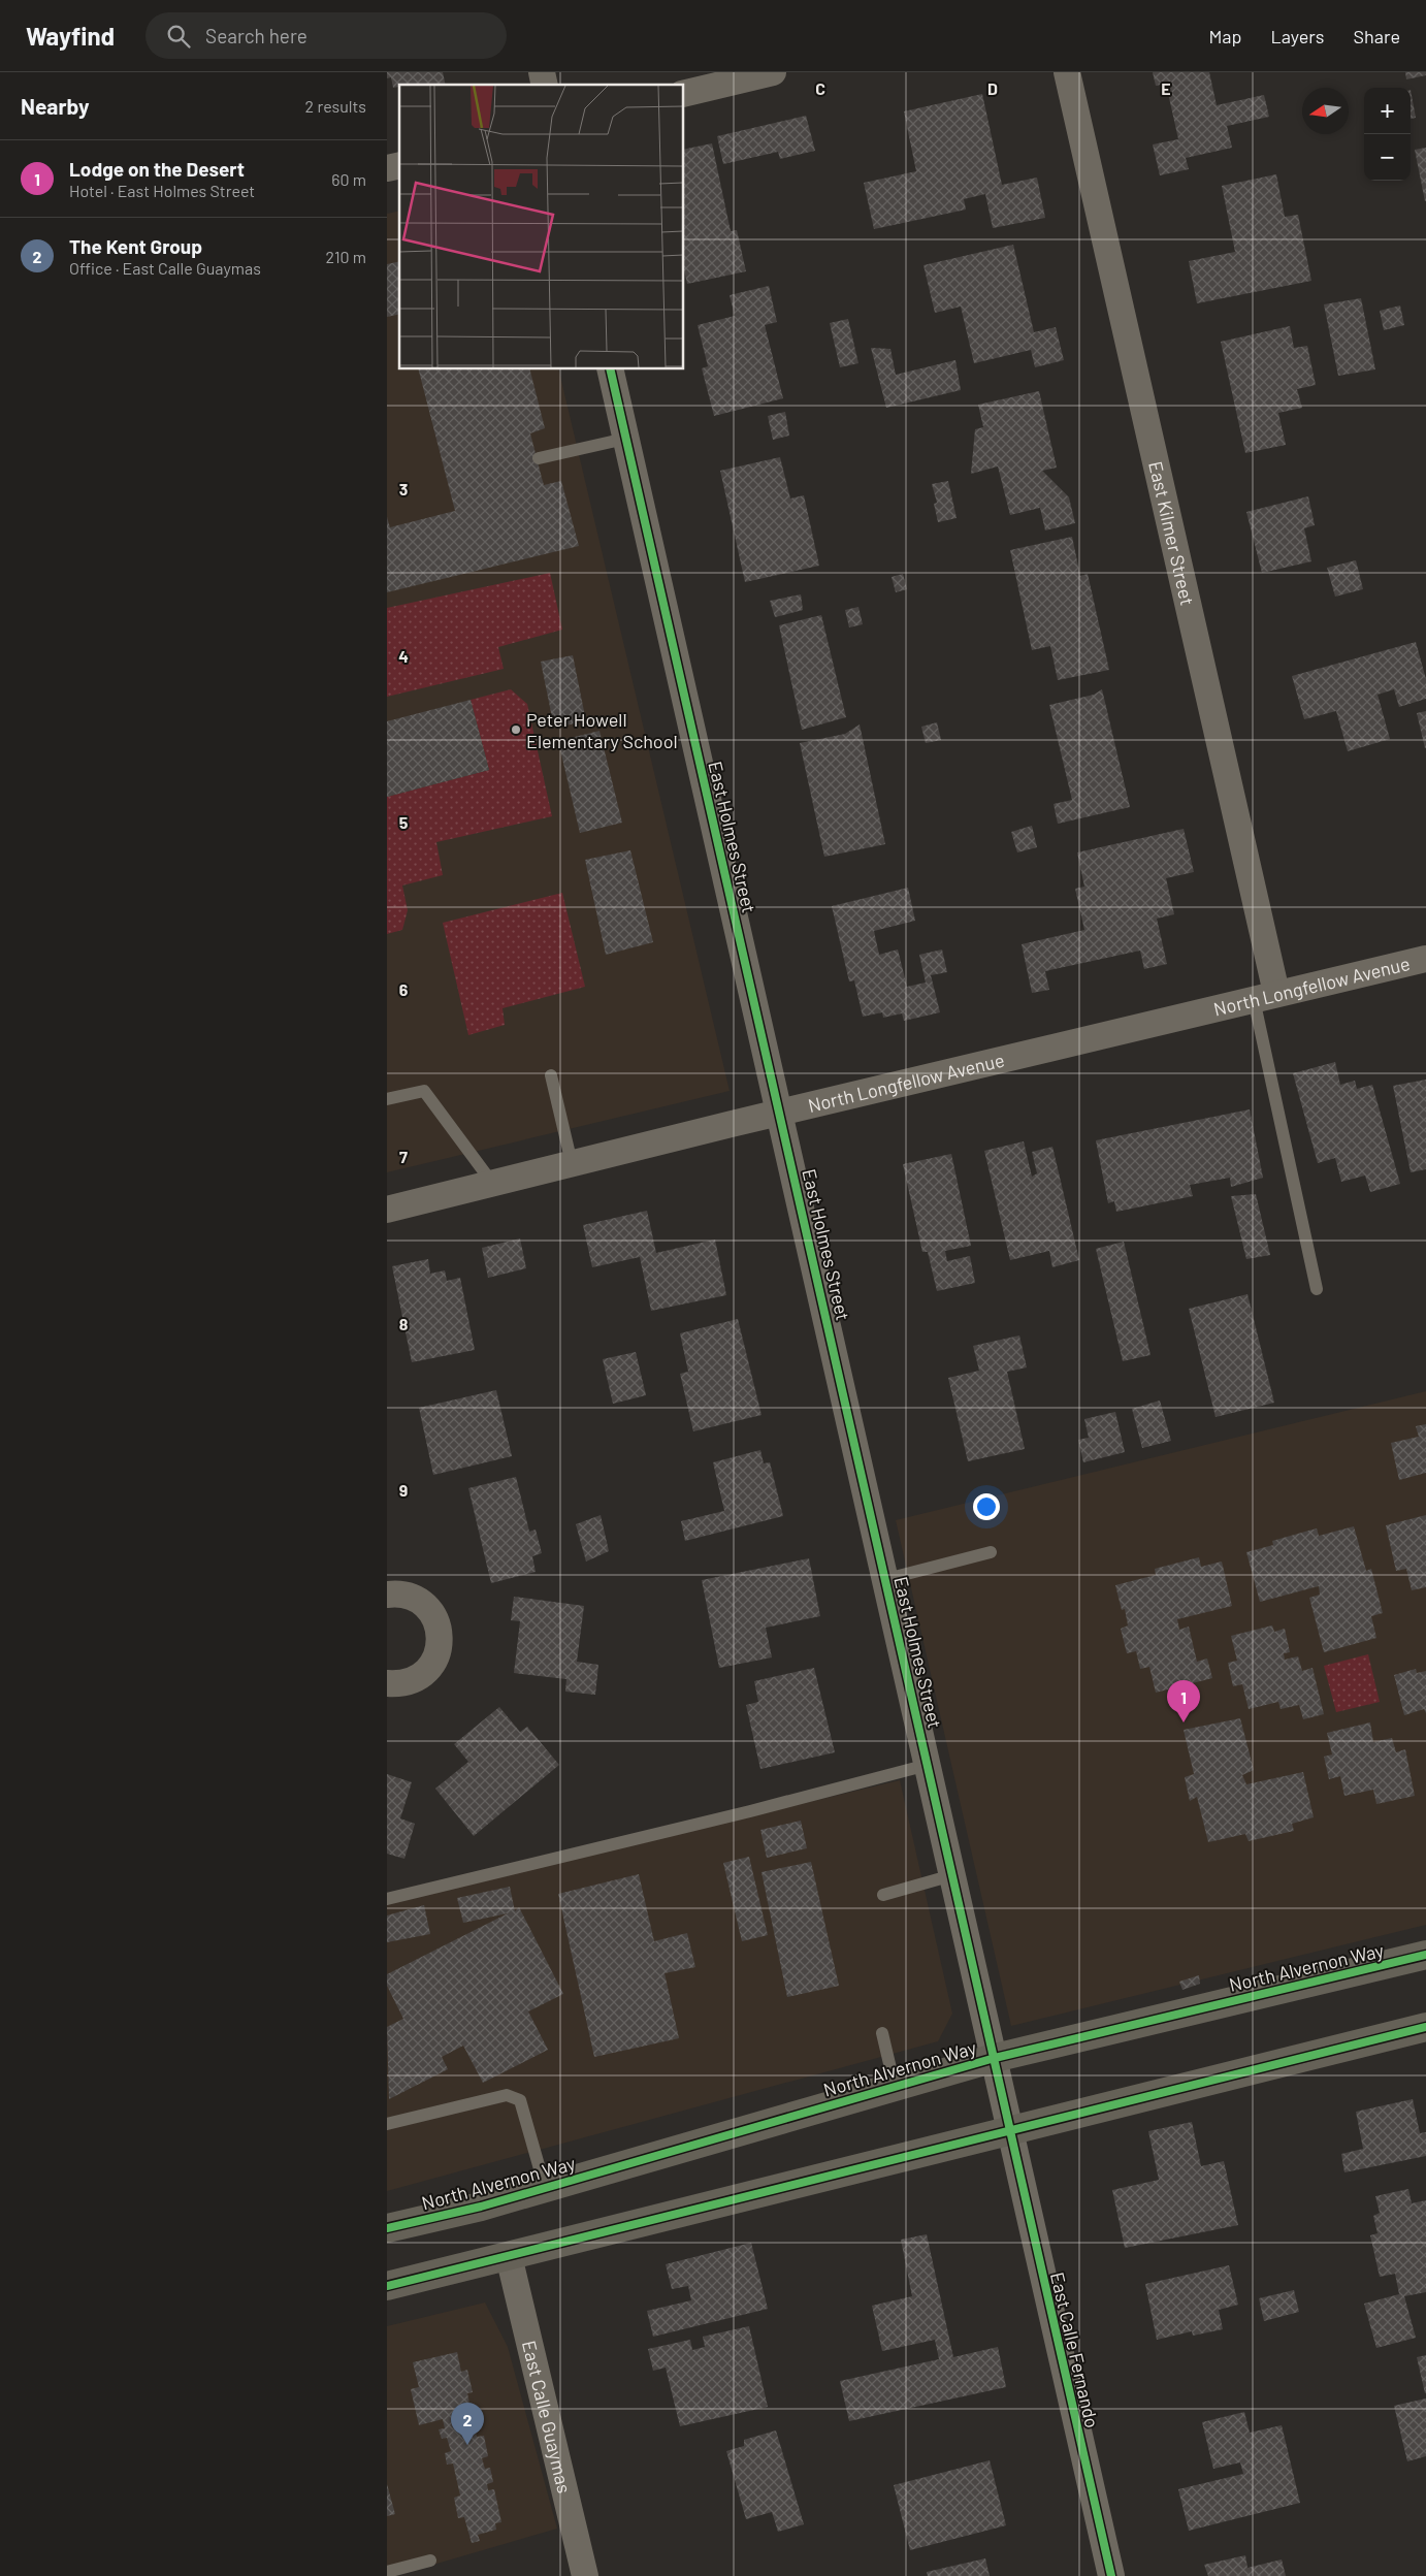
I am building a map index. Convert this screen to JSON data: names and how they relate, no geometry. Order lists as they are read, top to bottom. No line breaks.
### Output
{"streets":{"main road":["North Alvernon Way"],"street":["East Kilmer Street","East Holmes Street","North Longfellow Avenue","East Calle Fernando","East Calle Guaymas"]},"crossings":[["East Kilmer Street","North Longfellow Avenue"],["East Holmes Street","North Longfellow Avenue"],["East Holmes Street","North Alvernon Way"],["East Holmes Street","East Calle Fernando"]],"places":["Peter Howell Elementary School"],"north":"left","page":{"header":"Wayfind","search":"Search here","nav":["Map","Layers","Share"],"heading":["Nearby","2 results"],"map_buttons":["+","−"],"list":[{"mark":"1","name":"Lodge on the Desert","note":"Hotel · East Holmes Street","value":"60 m"},{"mark":"2","name":"The Kent Group","note":"Office · East Calle Guaymas","value":"210 m"}],"pins":["1","2"]},"grid":{"columns":["C","D","E"],"rows":["3","4","5","6","7","8","9"]}}
